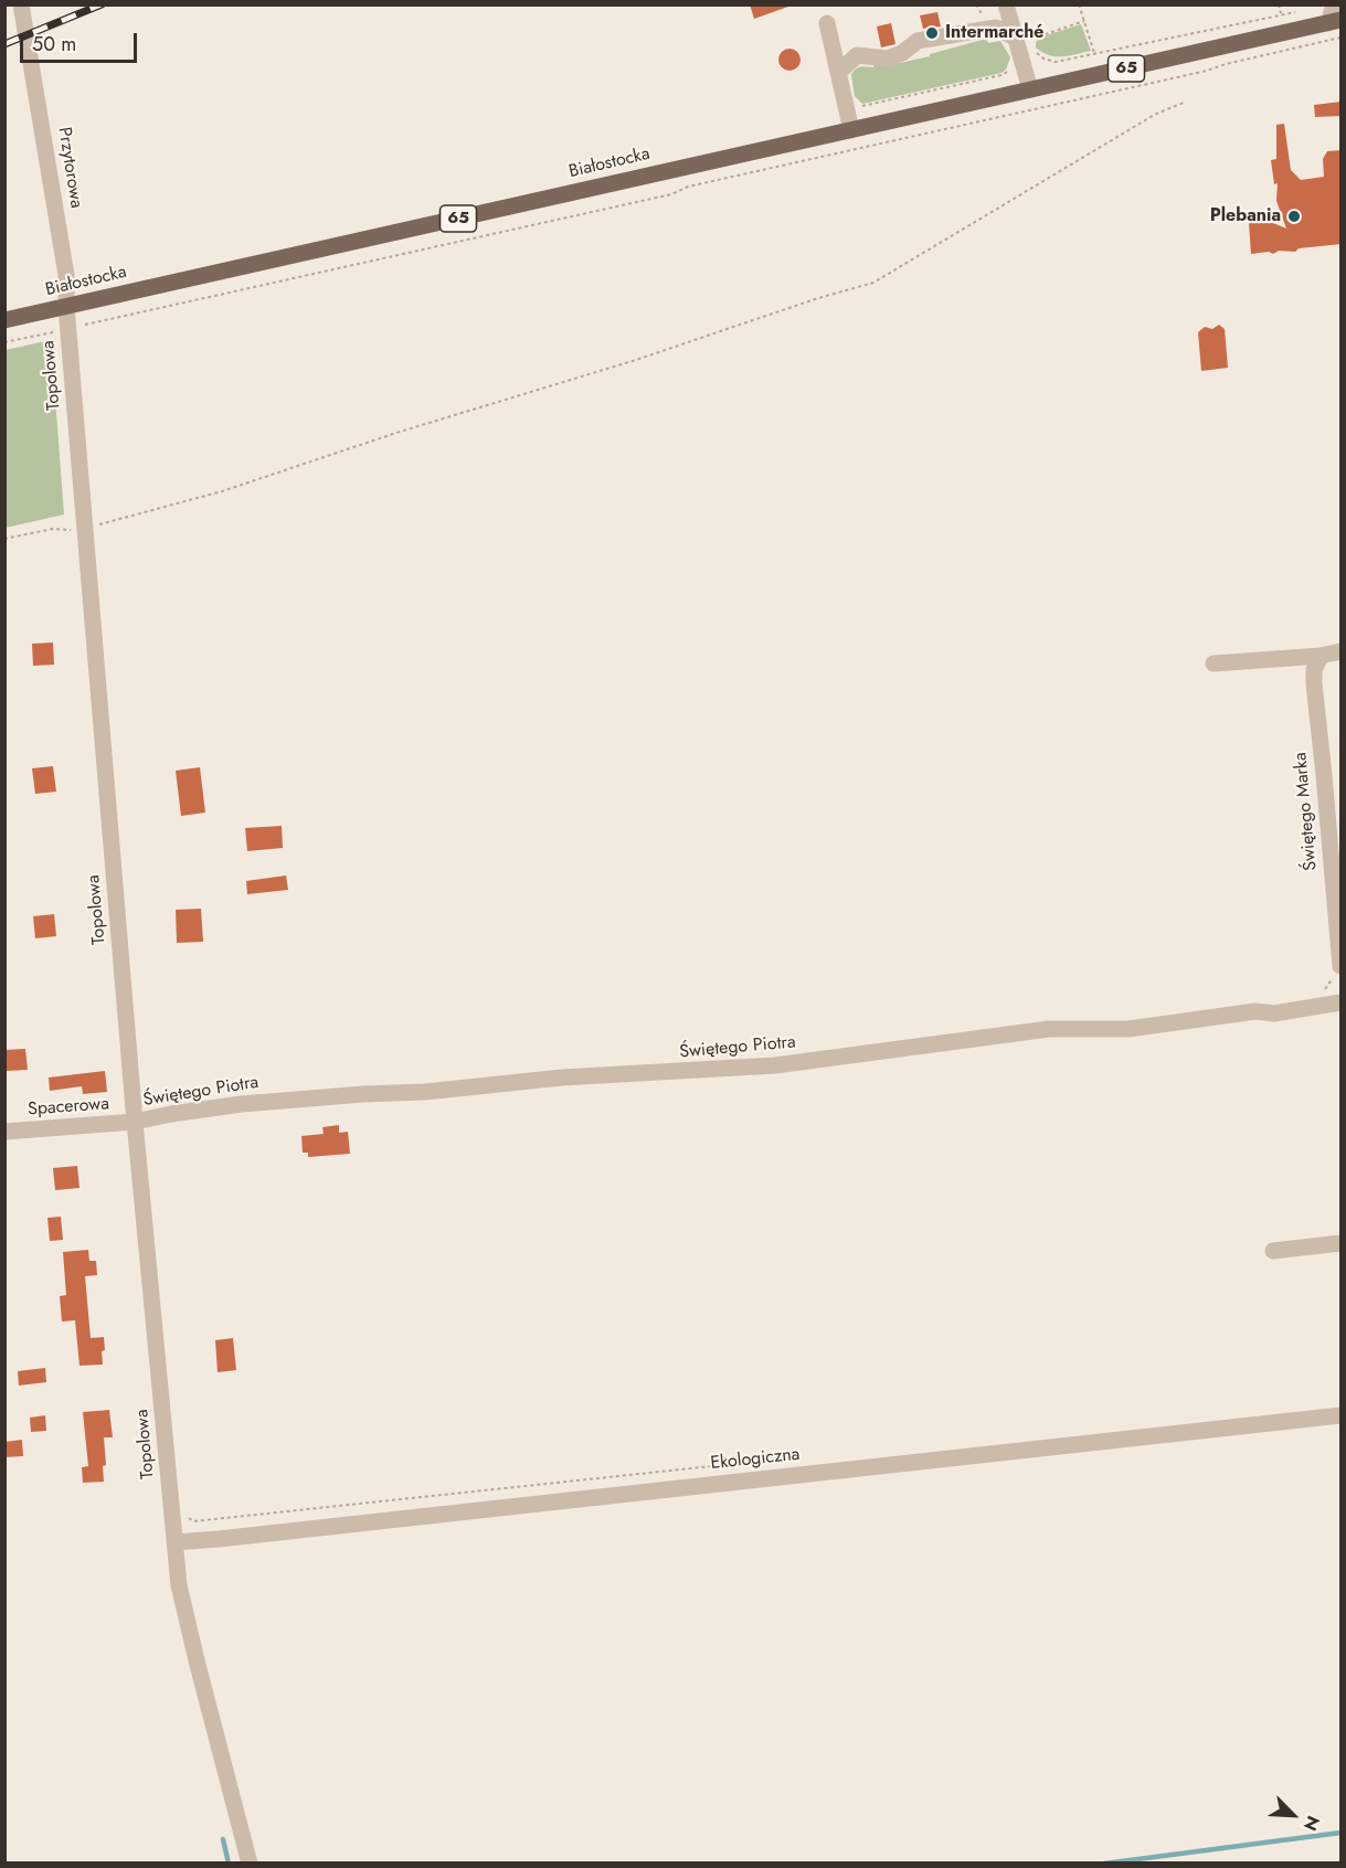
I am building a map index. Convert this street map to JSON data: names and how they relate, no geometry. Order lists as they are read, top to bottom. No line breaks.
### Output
{"streets":{"main road":["65","Białostocka"],"street":["Przytorowa","Topolowa","Świętego Marka","Świętego Piotra","Spacerowa","Ekologiczna"]},"crossings":[["Białostocka","Przytorowa"],["Białostocka","Topolowa"],["Przytorowa","Topolowa"],["Topolowa","Świętego Piotra"],["Topolowa","Spacerowa"],["Topolowa","Ekologiczna"],["Świętego Piotra","Spacerowa"]],"places":["Intermarché","Plebania"],"scale_bar":"50 m","north":"bottom right"}
